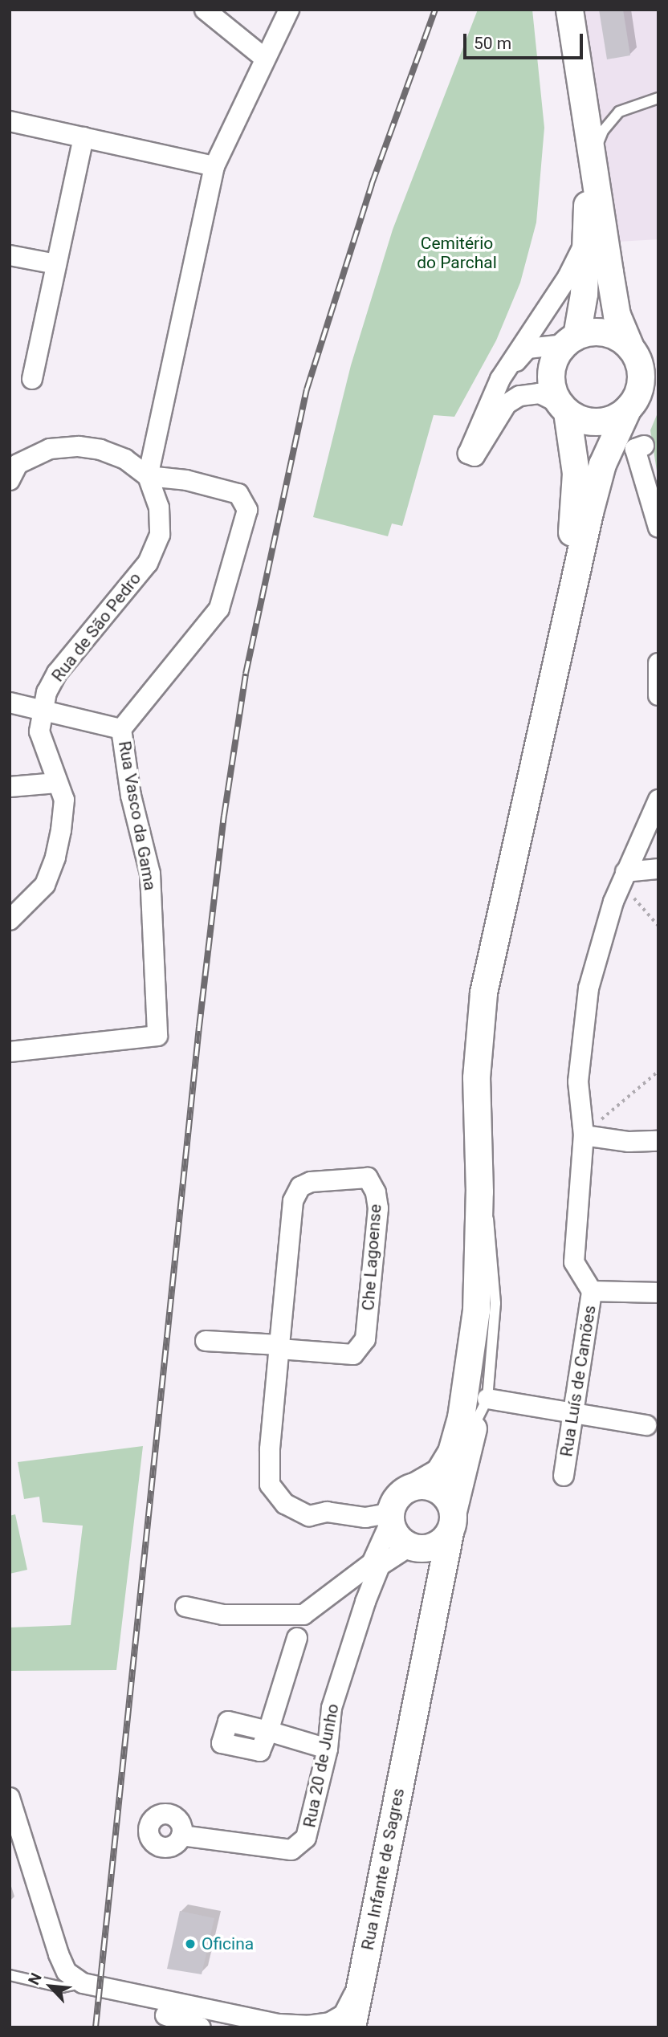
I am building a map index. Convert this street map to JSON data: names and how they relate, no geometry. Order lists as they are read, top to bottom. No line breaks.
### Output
{"streets":{"main road":["Rua Infante de Sagres"],"street":["Rua de São Pedro","Rua Vasco da Gama","Che Lagoense","Rua Luís de Camões","Rua 20 de Junho"]},"crossings":[["Rua de São Pedro","Rua Vasco da Gama"]],"parks":["Cemitério do Parchal"],"places":["Oficina"],"scale_bar":"50 m","north":"top left"}
